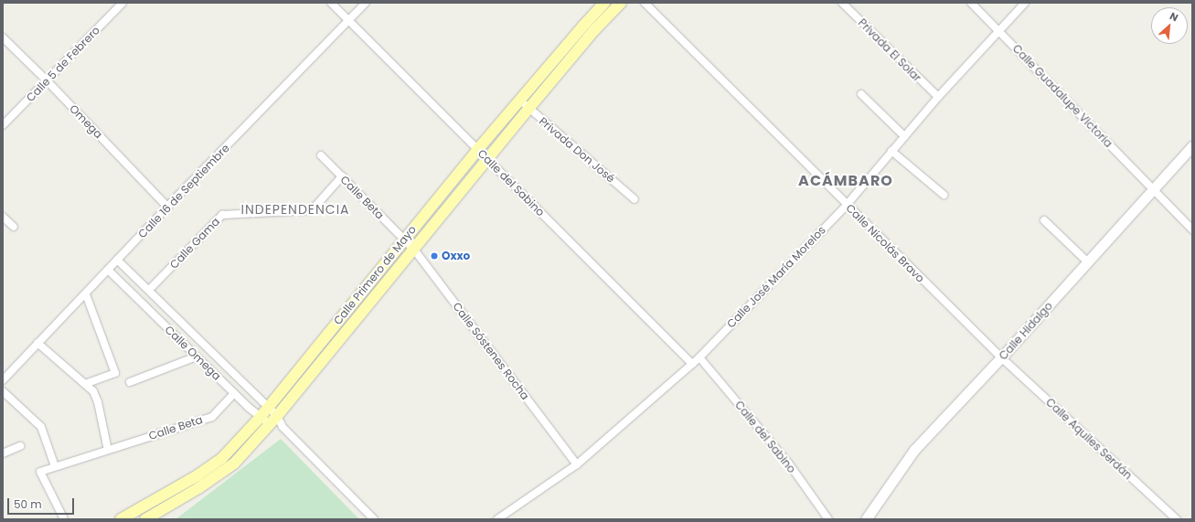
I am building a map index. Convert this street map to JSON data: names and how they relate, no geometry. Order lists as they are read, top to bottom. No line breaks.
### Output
{"streets":{"main road":["Calle Primero de Mayo"],"street":["Privada El Solar","Calle 5 de Febrero","Calle Guadalupe Victoria","Omega","Privada Don José","Calle del Sabino","Calle 16 de Septiembre","Calle Beta","Calle Gama","Calle Nicolás Bravo","Calle José María Morelos","Calle Hidalgo","Calle Sóstenes Rocha","Calle Omega","Calle Aquiles Serdán"]},"crossings":[["Privada El Solar","Calle José María Morelos"],["Calle 5 de Febrero","Omega"],["Calle Guadalupe Victoria","Calle José María Morelos"],["Calle Guadalupe Victoria","Calle Hidalgo"],["Omega","Calle 16 de Septiembre"],["Privada Don José","Calle Primero de Mayo"],["Calle del Sabino","Calle 16 de Septiembre"],["Calle del Sabino","Calle Primero de Mayo"],["Calle del Sabino","Calle José María Morelos"],["Calle 16 de Septiembre","Calle Omega"],["Calle Beta","Calle Gama"],["Calle Beta","Calle Primero de Mayo"],["Calle Beta","Calle Sóstenes Rocha"],["Calle Beta","Calle Omega"],["Calle Gama","Calle Omega"],["Calle Nicolás Bravo","Calle José María Morelos"],["Calle Nicolás Bravo","Calle Hidalgo"],["Calle Nicolás Bravo","Calle Aquiles Serdán"],["Calle Primero de Mayo","Calle Sóstenes Rocha"],["Calle Primero de Mayo","Calle Omega"],["Calle José María Morelos","Calle Sóstenes Rocha"],["Calle Hidalgo","Calle Aquiles Serdán"]],"districts":["ACÁMBARO","INDEPENDENCIA"],"places":["Oxxo"],"scale_bar":"50 m","north":"top right"}
